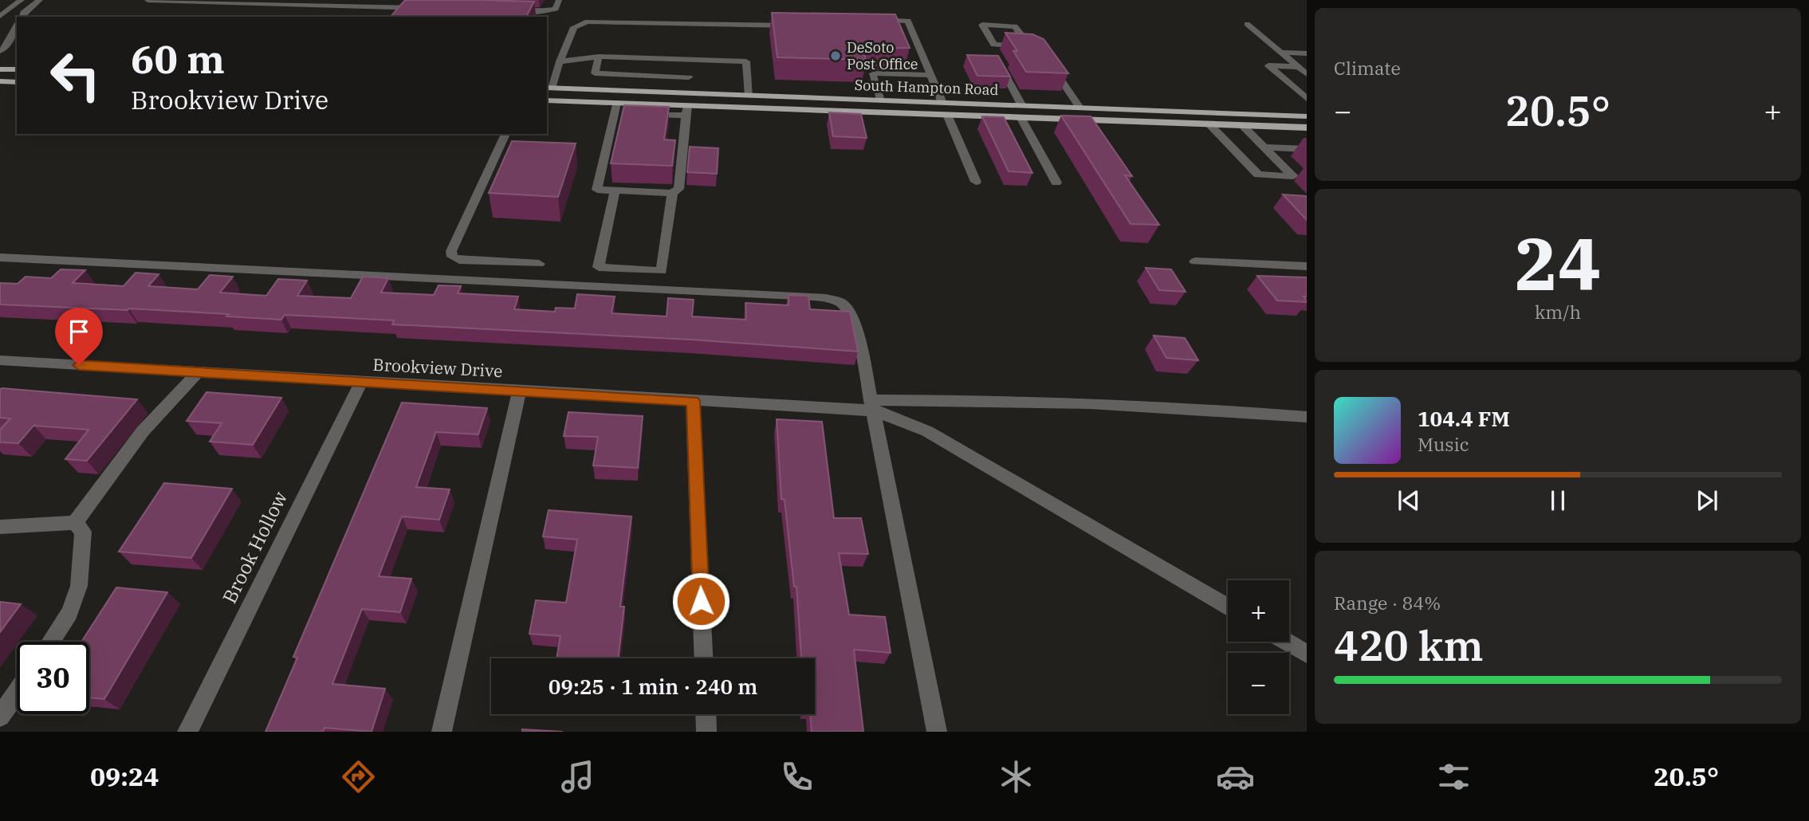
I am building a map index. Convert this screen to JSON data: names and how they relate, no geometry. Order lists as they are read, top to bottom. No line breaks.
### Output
{"streets":{"main road":["South Hampton Road"],"street":["Brookview Drive","Brook Hollow"]},"crossings":[["Brookview Drive","Brook Hollow"]],"places":["DeSoto Post Office"],"page":{"tile":["Climate",["24","km/h"],["Range · 84%","420 km"]],"turn":["60 m","Brookview Drive"],"heat":["−","20.5°","+"],"song":["104.4 FM","Music"],"map_buttons":["+","−"],"limit":"30","trip":"09:25 · 1 min · 240 m","tabs":["09:24","20.5°"]}}
